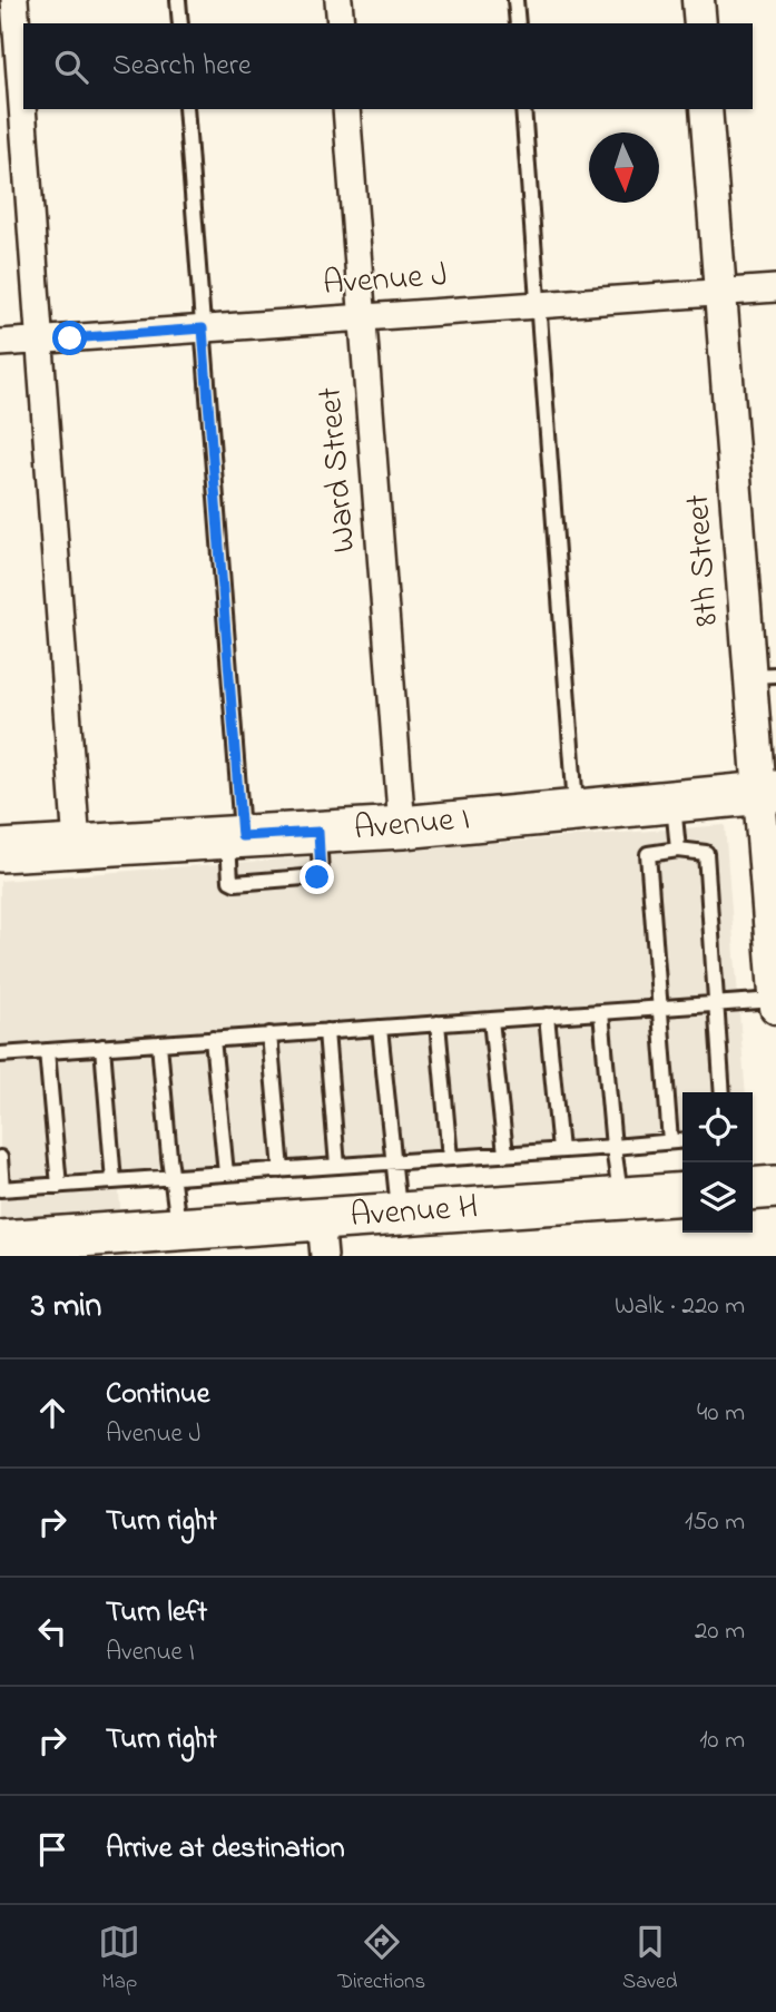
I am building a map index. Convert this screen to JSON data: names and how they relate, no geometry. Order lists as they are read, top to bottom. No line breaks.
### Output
{"streets":{"main road":["Avenue I","Avenue H"],"street":["Avenue J","Ward Street","8th Street"]},"crossings":[["Avenue J","Ward Street"],["Avenue J","8th Street"],["Ward Street","Avenue I"],["8th Street","Avenue I"]],"north":"bottom","page":{"search":"Search here","heading":["3 min","Walk · 220 m"],"list":[["Continue","Avenue J","40 m"],["Turn right","150 m"],["Turn left","Avenue I","20 m"],["Turn right","10 m"],"Arrive at destination"],"nav":["Map","Directions","Saved"]}}
